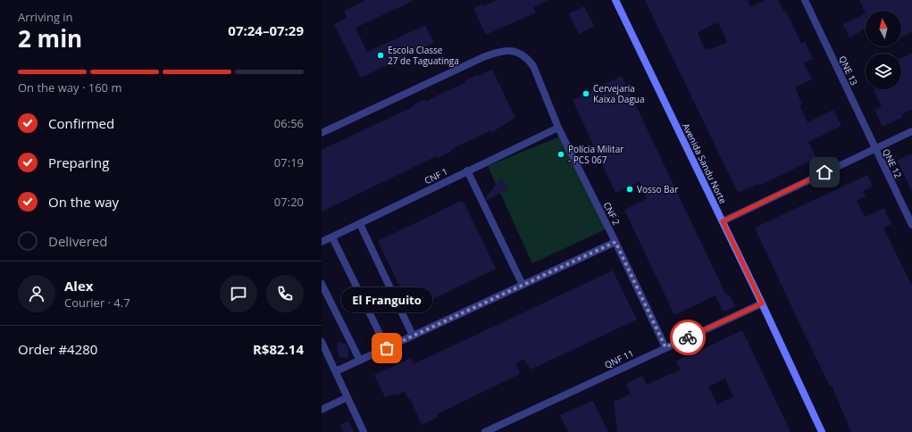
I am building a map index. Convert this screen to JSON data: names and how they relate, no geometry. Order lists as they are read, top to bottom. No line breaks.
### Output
{"streets":{"main road":["Avenida Sandu Norte"],"street":["QNE 13","QNE 12","CNF 1","CNF 2","QNF 11"]},"crossings":[["QNE 13","QNE 12"],["Avenida Sandu Norte","QNF 11"],["CNF 1","CNF 2"],["CNF 2","QNF 11"]],"places":["Escola Classe 27 de Taguatinga","Cervejaria Kaixa Dagua","Polícia Militar - PCS 067","Vosso Bar","El Franguito"],"north":"top","page":{"heading":["2 min","Arriving in","07:24–07:29"],"panel":["Alex","Courier · 4.7","Order #4280","R$82.14"],"bar":"On the way · 160 m","list":[["Confirmed","06:56"],["Preparing","07:19"],["On the way","07:20"],"Delivered"],"bubble":"El Franguito"}}
